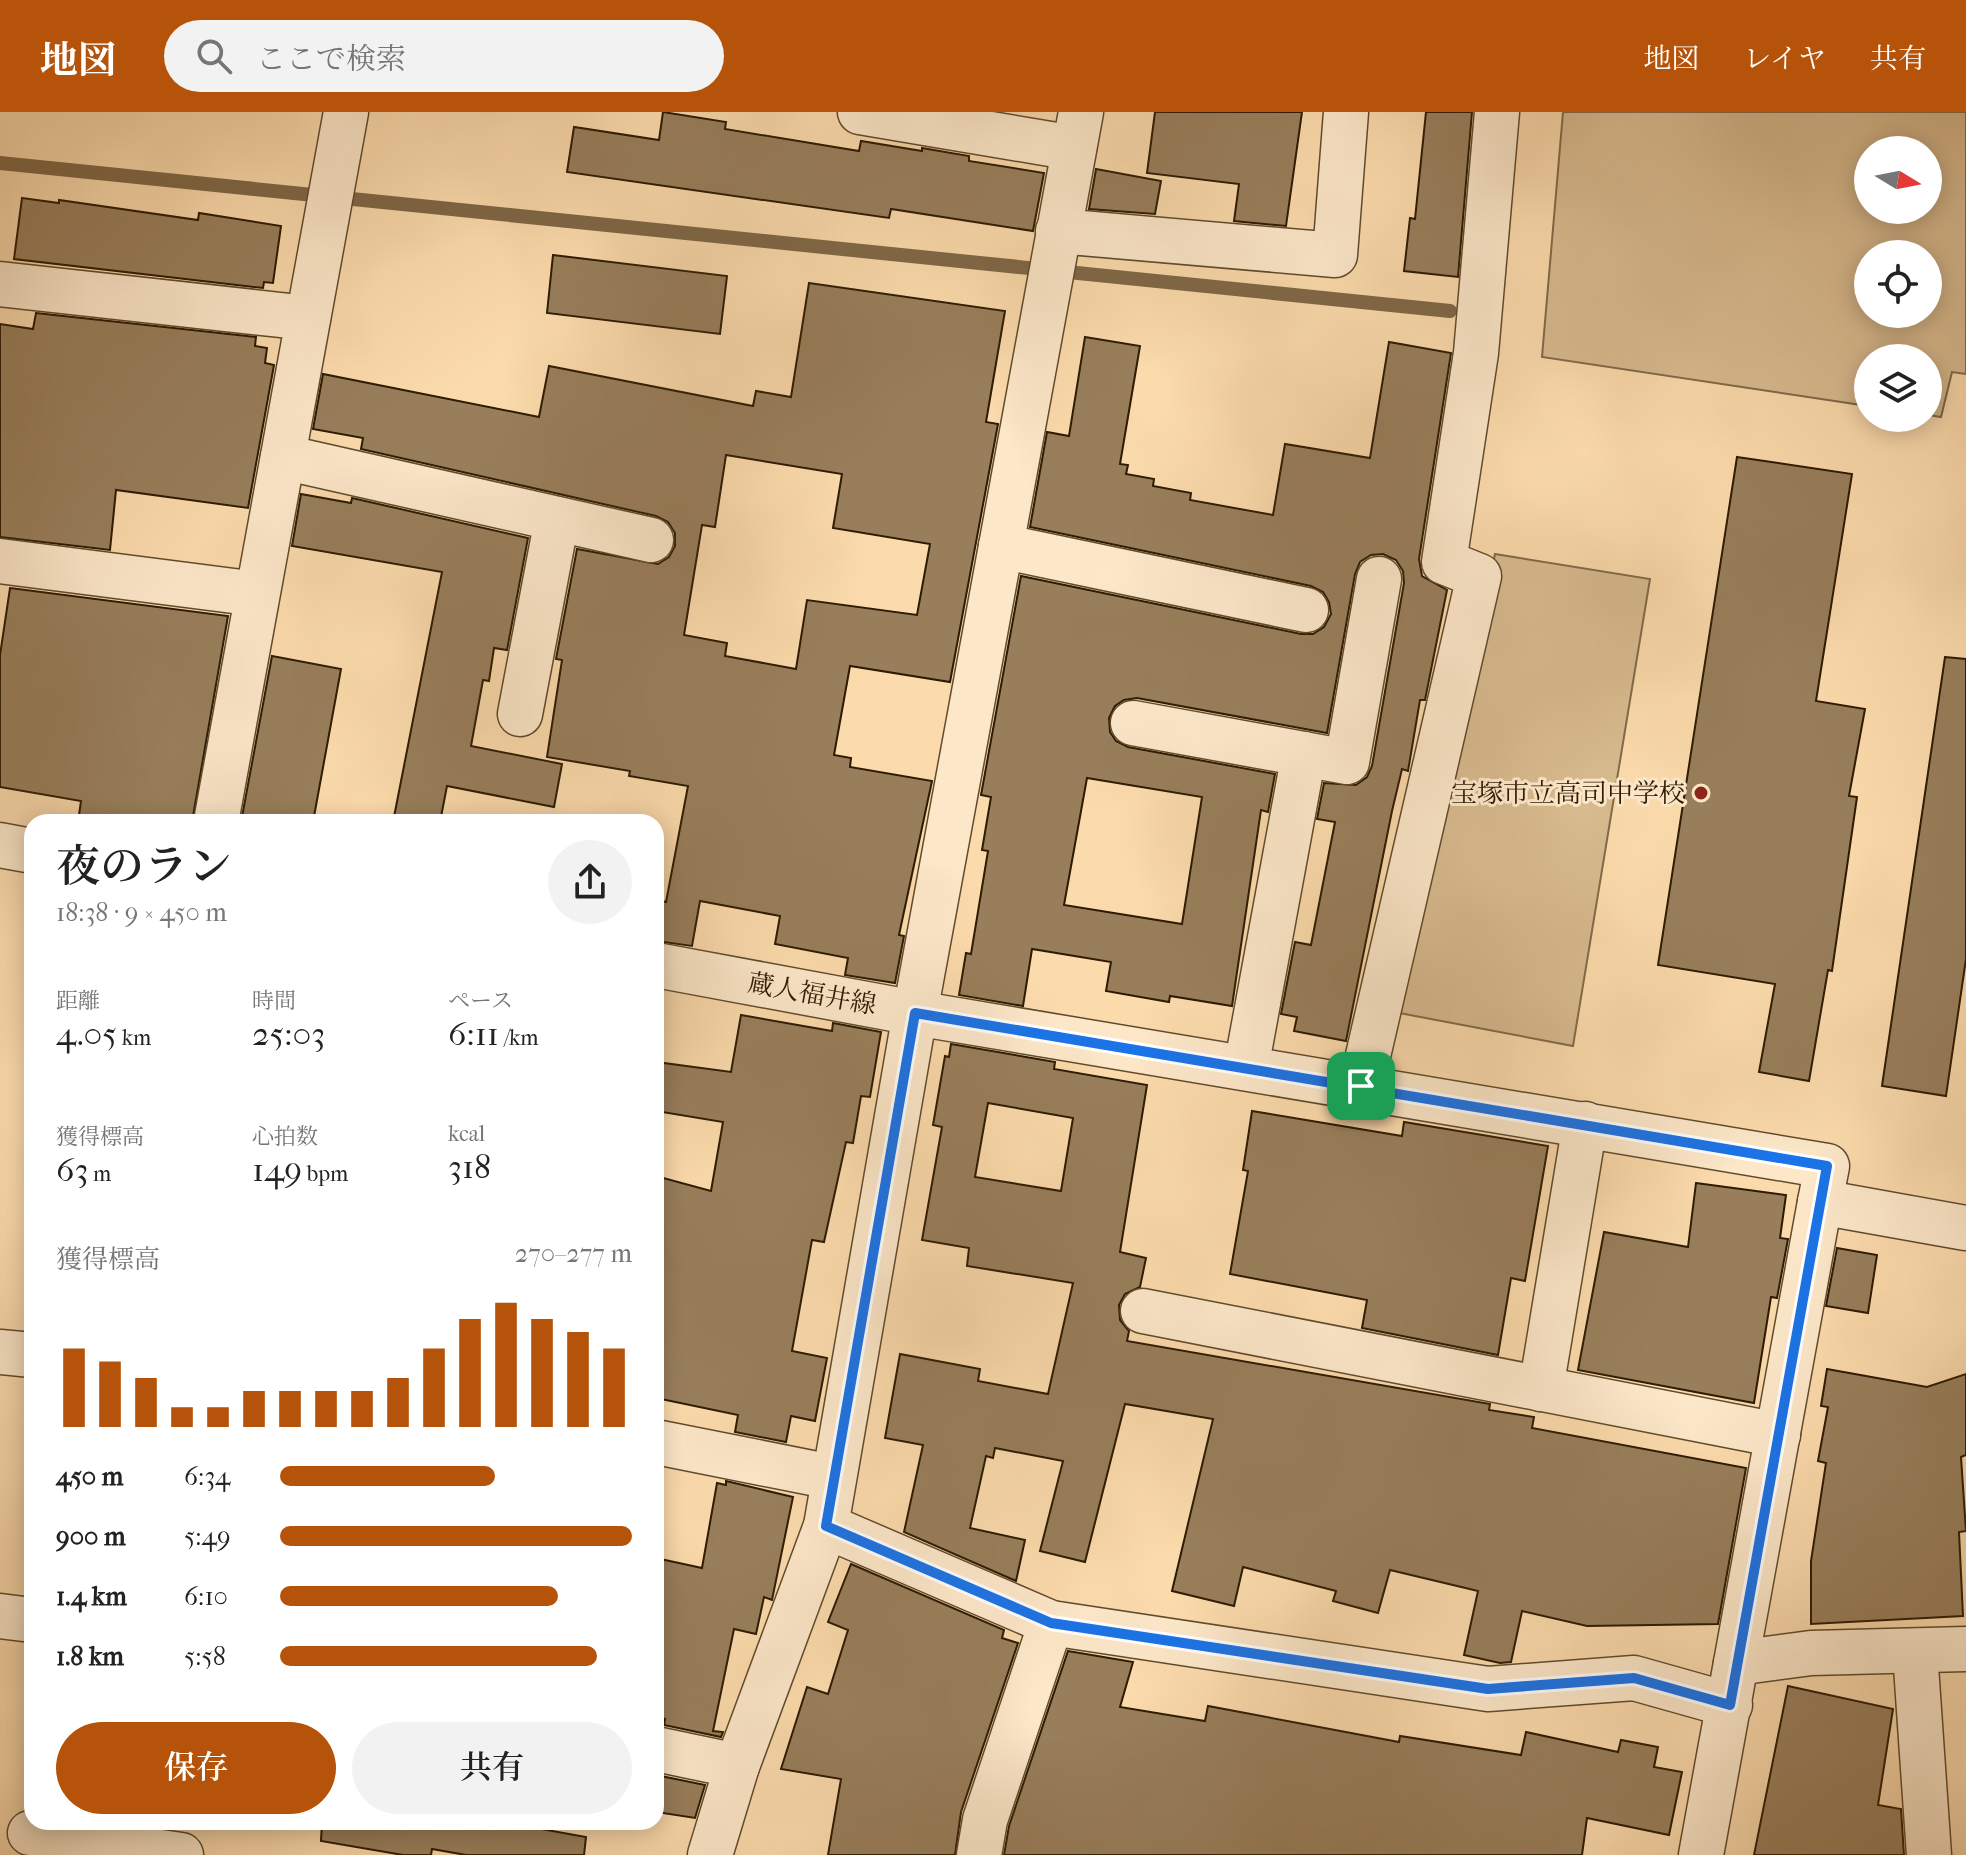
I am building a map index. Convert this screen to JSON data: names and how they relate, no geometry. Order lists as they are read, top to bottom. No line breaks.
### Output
{"streets":{"street":["蔵人福井線"]},"places":["宝塚市立高司中学校"],"north":"right","page":{"header":"地図","search":"ここで検索","nav":["地図","レイヤ","共有"],"heading":["夜のラン","18:38 · 9 × 450 m"],"stats":[["距離","4.05 km"],["時間","25:03"],["ペース","6:11 /km"],["獲得標高","63 m"],["心拍数","149 bpm"],["kcal","318"]],"chart":["獲得標高","270–277 m"],"list":[{"name":"450 m","note":"6:34"},{"name":"900 m","note":"5:49"},{"name":"1.4 km","note":"6:10"},{"name":"1.8 km","note":"5:58"}],"buttons":["保存","共有"]}}
